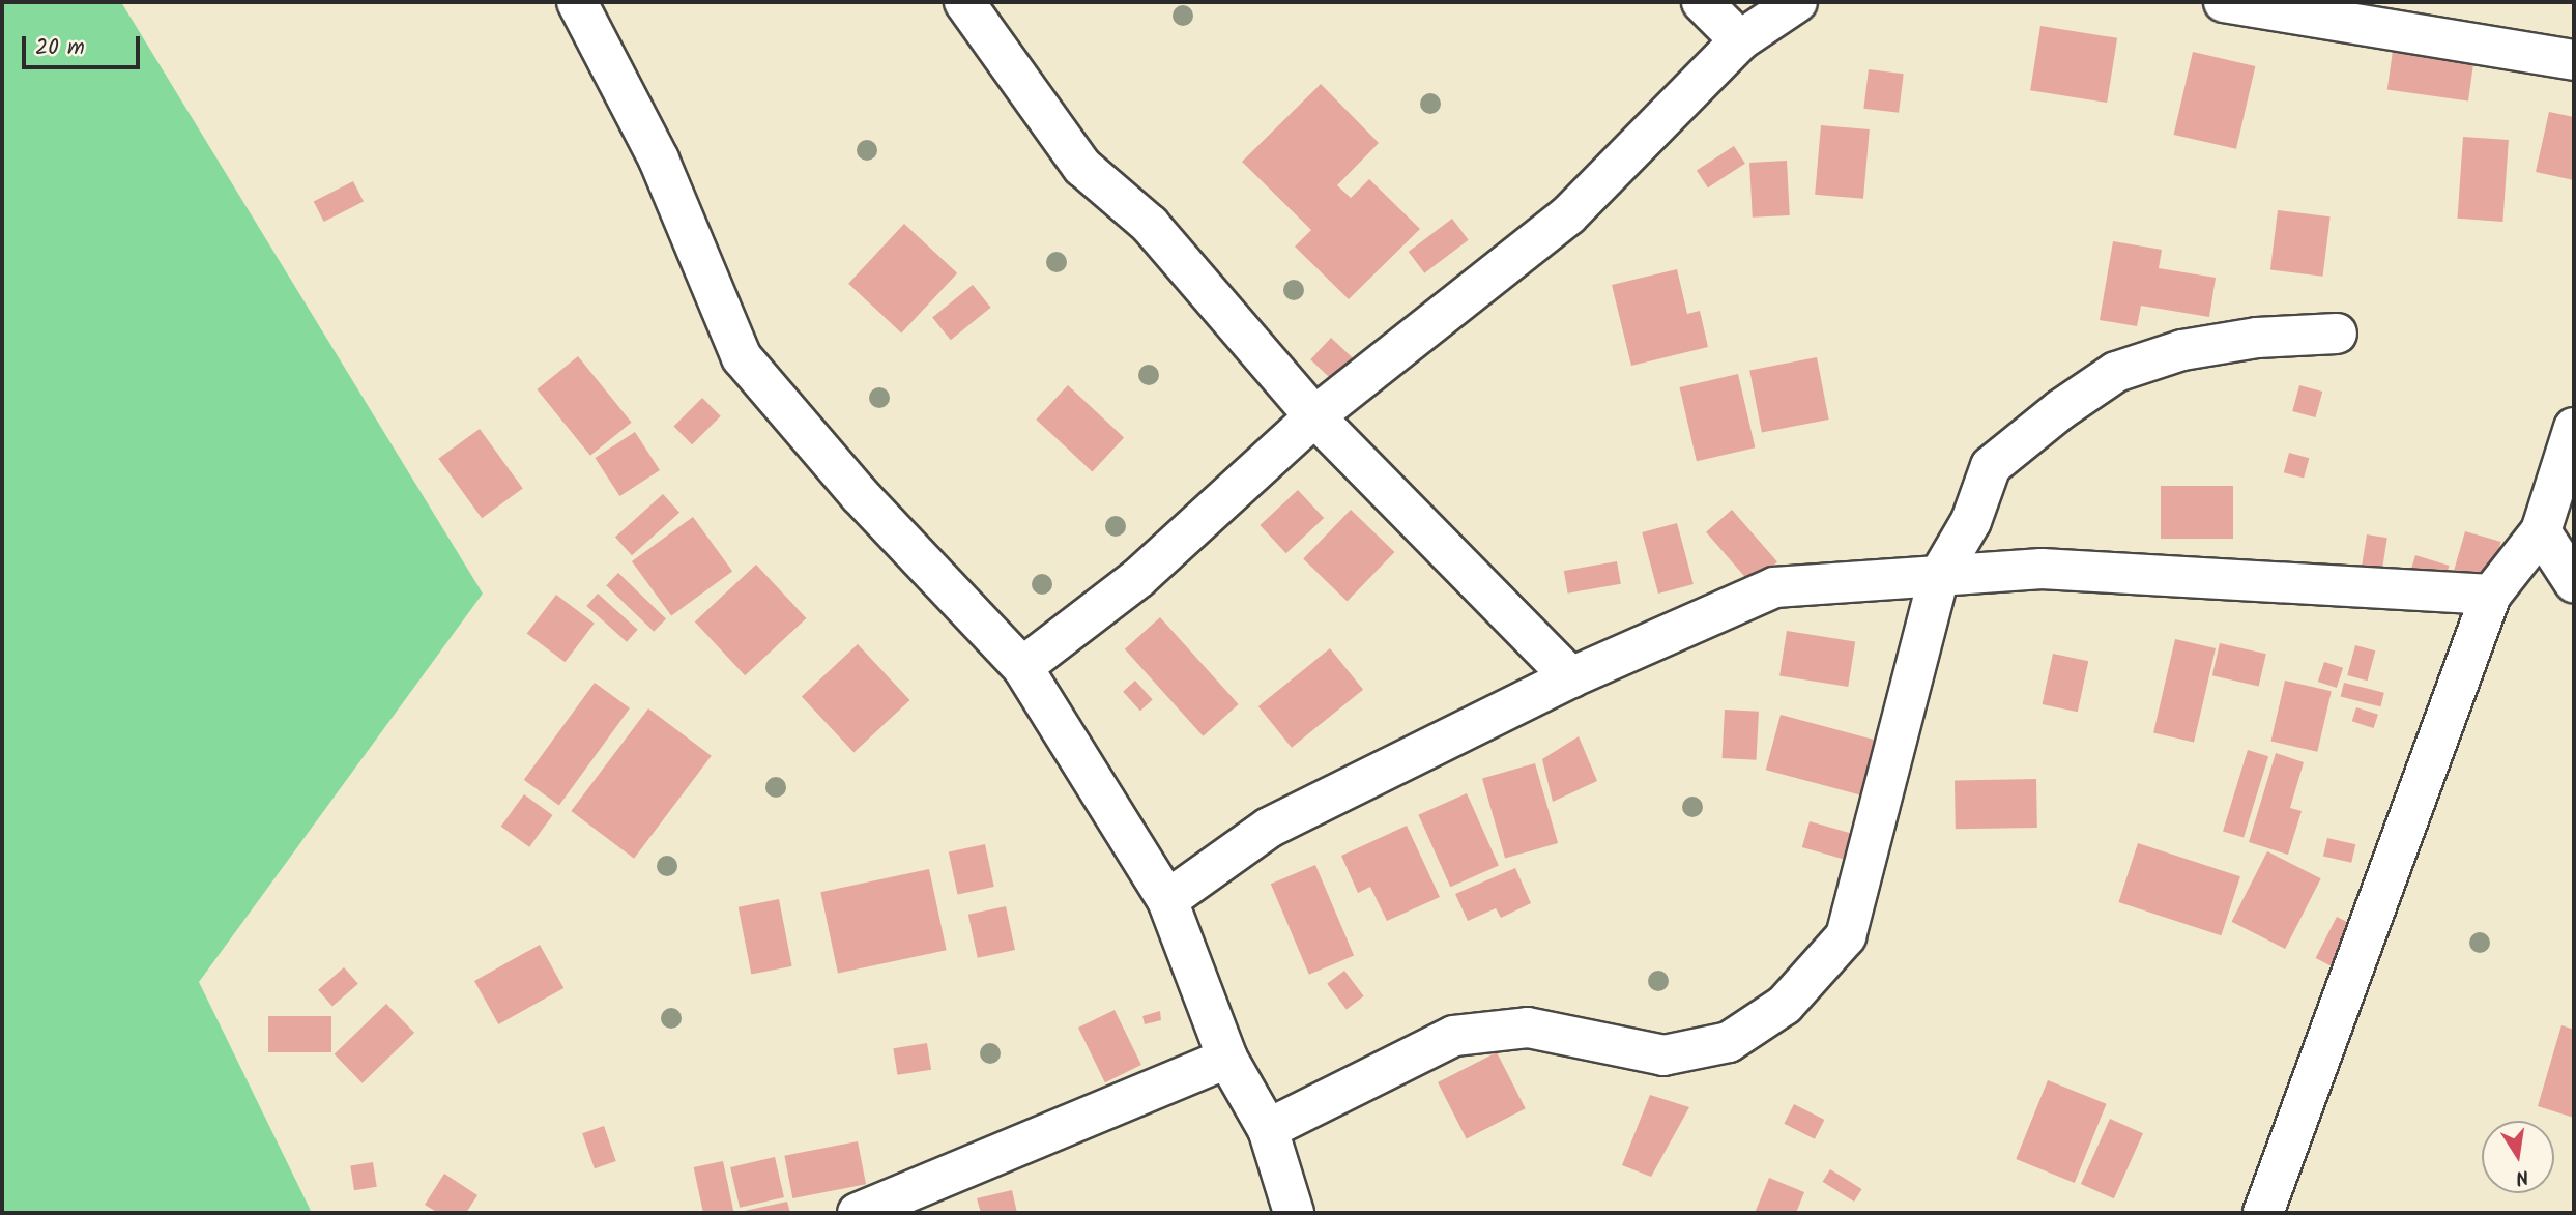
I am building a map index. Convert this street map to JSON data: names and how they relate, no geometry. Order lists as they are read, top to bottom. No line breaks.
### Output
{"scale_bar":"20 m","north":"bottom"}
